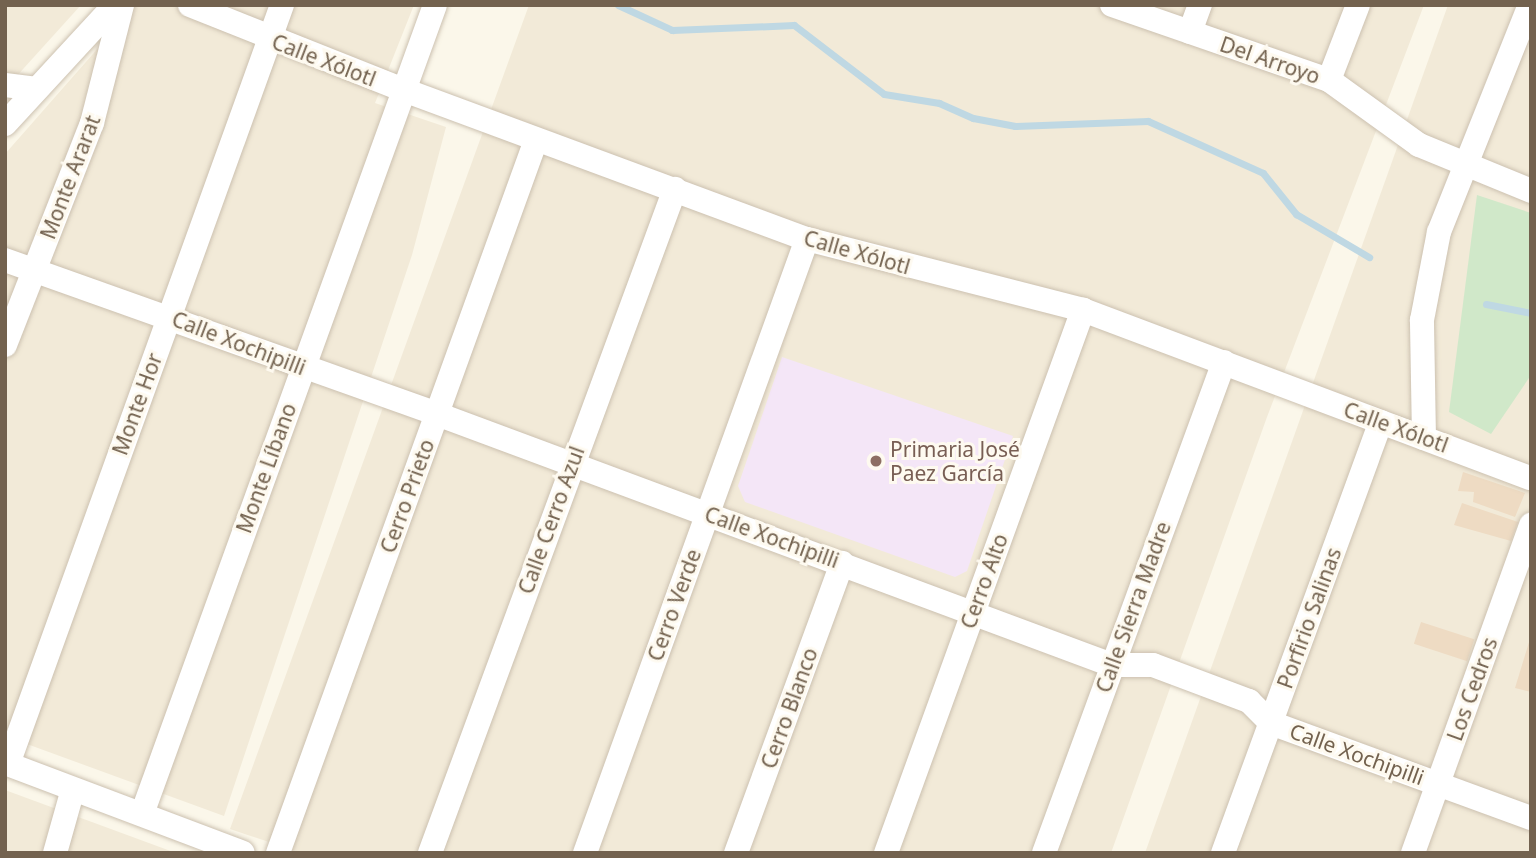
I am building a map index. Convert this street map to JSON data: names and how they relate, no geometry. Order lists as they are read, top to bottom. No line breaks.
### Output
{"streets":{"street":["Calle Xólotl","Del Arroyo","Monte Ararat","Calle Xochipilli","Monte Hor","Monte Líbano","Cerro Prieto","Calle Cerro Azul","Cerro Alto","Cerro Verde","Calle Sierra Madre","Porfirio Salinas","Los Cedros","Cerro Blanco"]},"crossings":[["Calle Xólotl","Monte Hor"],["Calle Xólotl","Monte Líbano"],["Calle Xólotl","Cerro Prieto"],["Calle Xólotl","Calle Cerro Azul"],["Calle Xólotl","Cerro Alto"],["Calle Xólotl","Cerro Verde"],["Calle Xólotl","Calle Sierra Madre"],["Calle Xólotl","Porfirio Salinas"],["Monte Ararat","Calle Xochipilli"],["Calle Xochipilli","Monte Hor"],["Calle Xochipilli","Monte Líbano"],["Calle Xochipilli","Cerro Prieto"],["Calle Xochipilli","Calle Cerro Azul"],["Calle Xochipilli","Cerro Alto"],["Calle Xochipilli","Cerro Verde"],["Calle Xochipilli","Calle Sierra Madre"],["Calle Xochipilli","Porfirio Salinas"],["Calle Xochipilli","Los Cedros"],["Calle Xochipilli","Cerro Blanco"]],"places":["Primaria José Paez García"]}
